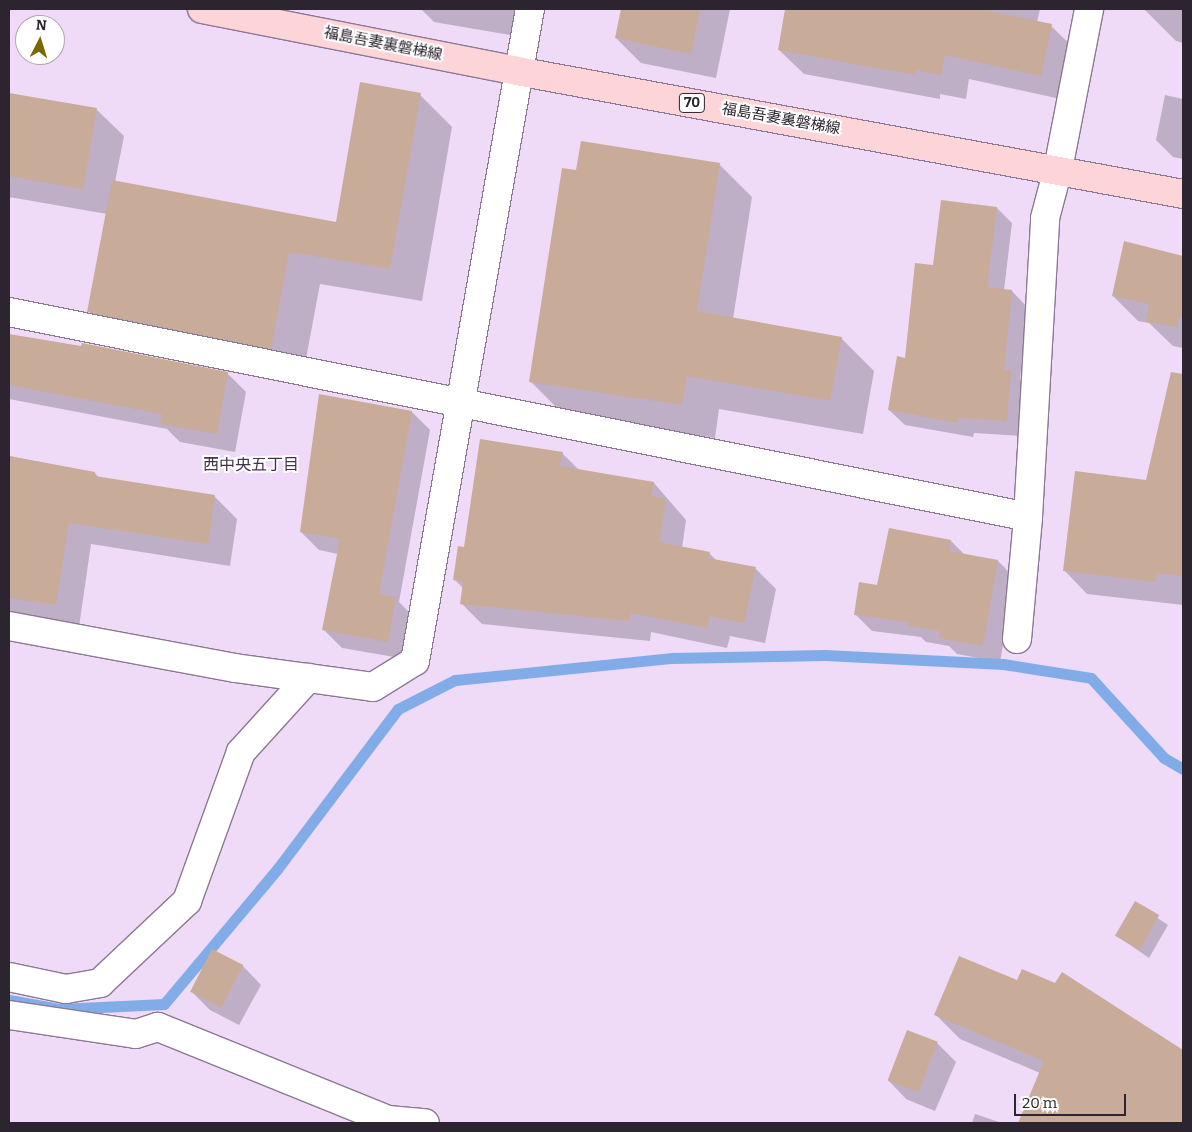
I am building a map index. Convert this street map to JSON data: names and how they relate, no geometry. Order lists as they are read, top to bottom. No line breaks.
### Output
{"streets":{"main road":["福島吾妻裏磐梯線","70"]},"districts":["西中央五丁目"],"scale_bar":"20 m","north":"top"}
